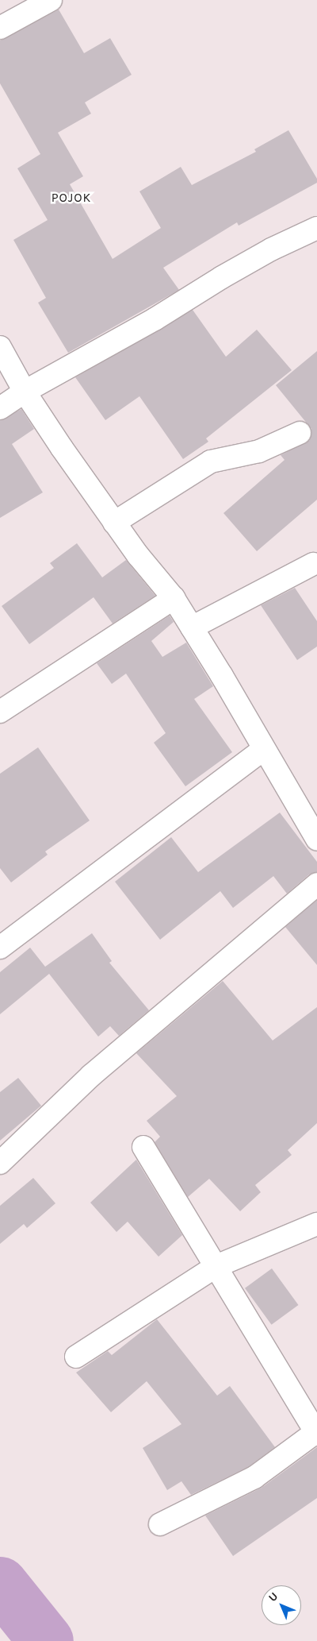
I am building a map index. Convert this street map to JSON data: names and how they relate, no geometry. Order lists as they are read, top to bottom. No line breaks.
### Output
{"districts":["POJOK"],"north":"top left"}
